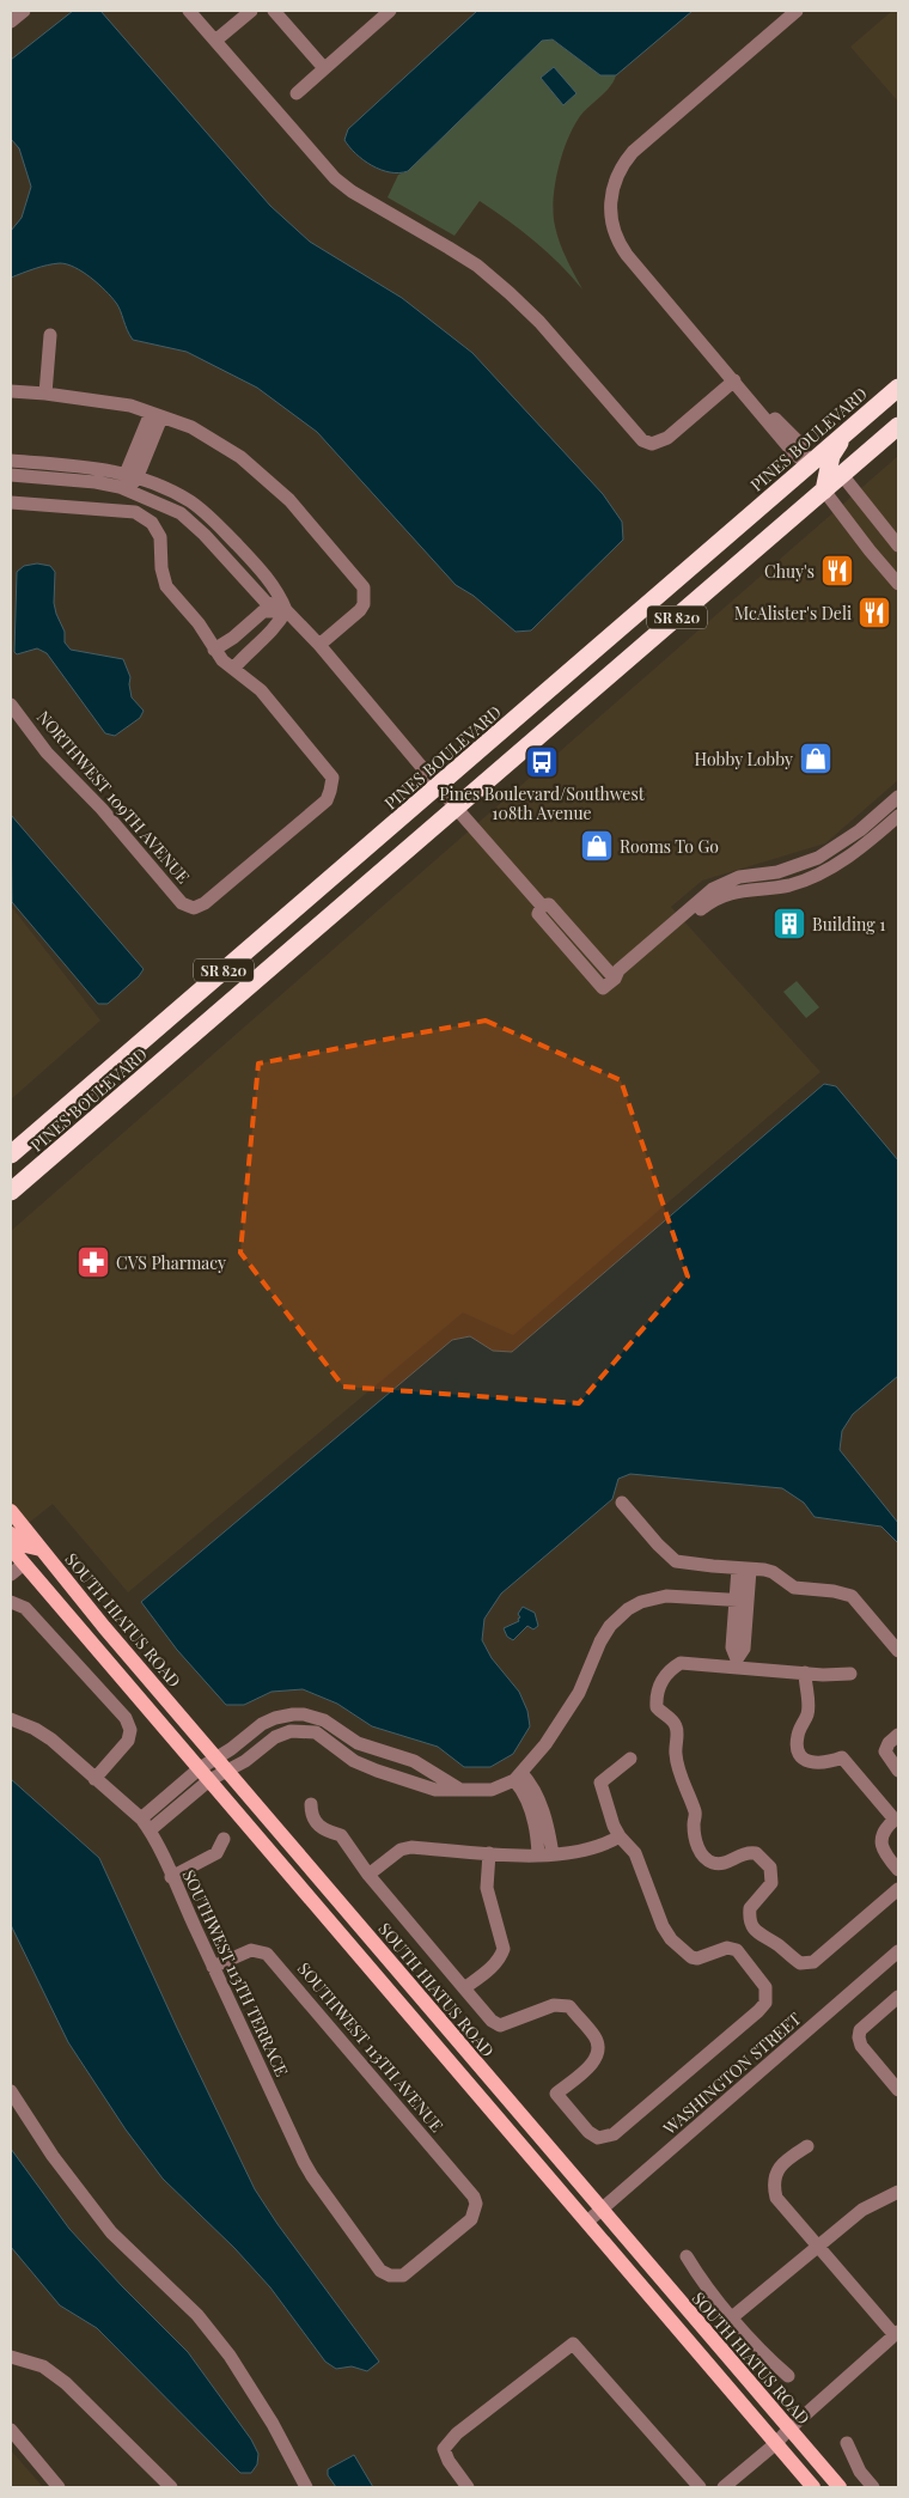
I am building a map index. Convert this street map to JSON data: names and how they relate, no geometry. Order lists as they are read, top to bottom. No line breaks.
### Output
{"streets":{"highway":["PINES BOULEVARD","SR 820"],"main road":["SOUTH HIATUS ROAD"],"street":["NORTHWEST 109TH AVENUE","SOUTHWEST 113TH TERRACE","SOUTHWEST 113TH AVENUE","WASHINGTON STREET"]},"crossings":[["SOUTH HIATUS ROAD","WASHINGTON STREET"],["SOUTHWEST 113TH TERRACE","SOUTHWEST 113TH AVENUE"]],"places":{"restaurant":["Chuy's","McAlister's Deli"],"shop":["Hobby Lobby","Rooms To Go"],"bus stop":["Pines Boulevard/Southwest 108th Avenue"],"building":["Building 1"],"pharmacy":["CVS Pharmacy"]}}
